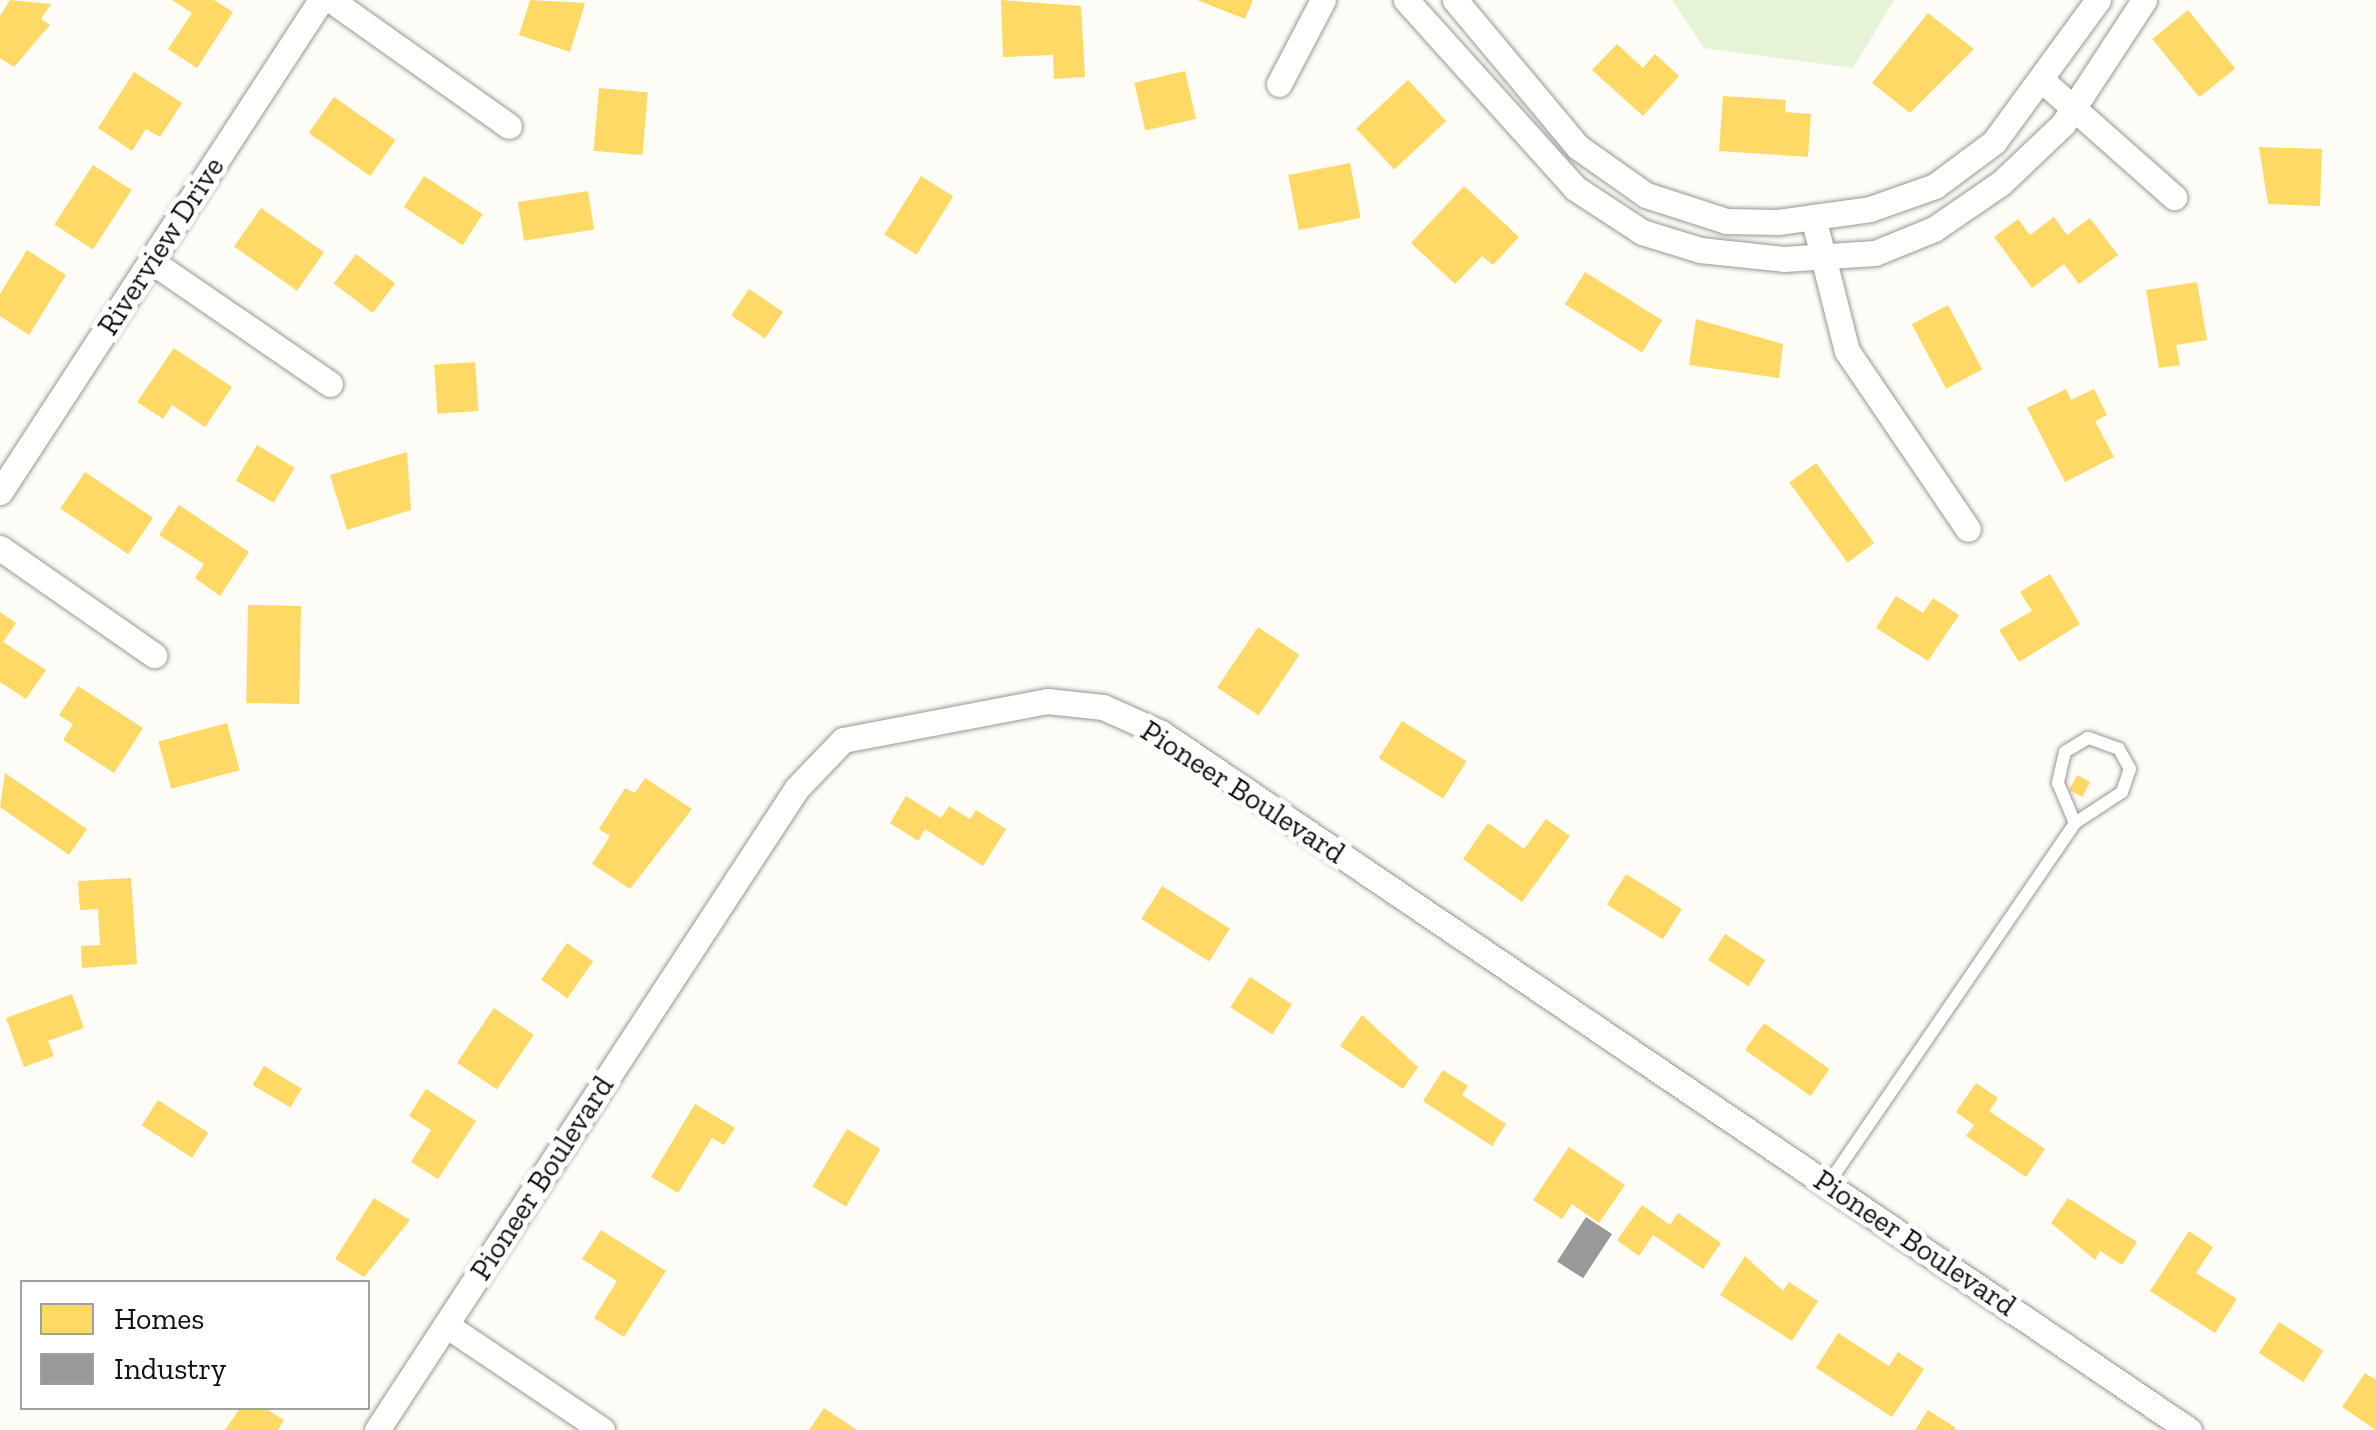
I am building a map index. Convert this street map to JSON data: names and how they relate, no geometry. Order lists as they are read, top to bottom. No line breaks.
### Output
{"streets":{"street":["Riverview Drive","Pioneer Boulevard"]},"legend":["Homes","Industry"]}
